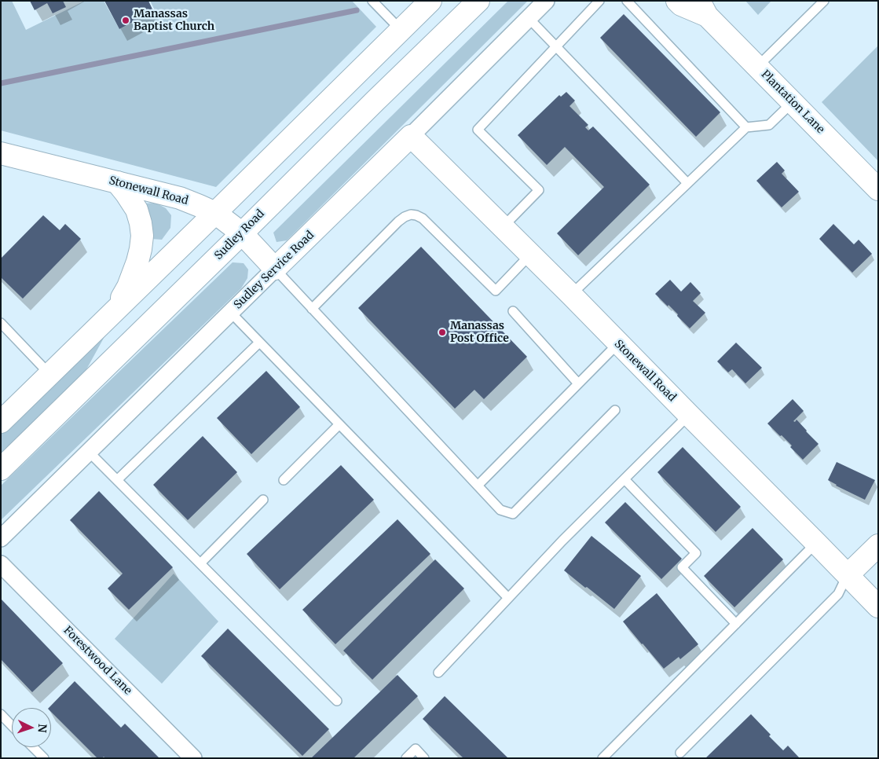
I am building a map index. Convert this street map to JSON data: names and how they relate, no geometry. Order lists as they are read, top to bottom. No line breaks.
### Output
{"streets":{"street":["Plantation Lane","Stonewall Road","Sudley Road","Sudley Service Road","Forestwood Lane"]},"crossings":[["Stonewall Road","Sudley Road"],["Stonewall Road","Sudley Service Road"]],"places":["Manassas Baptist Church","Manassas Post Office"],"north":"right"}
